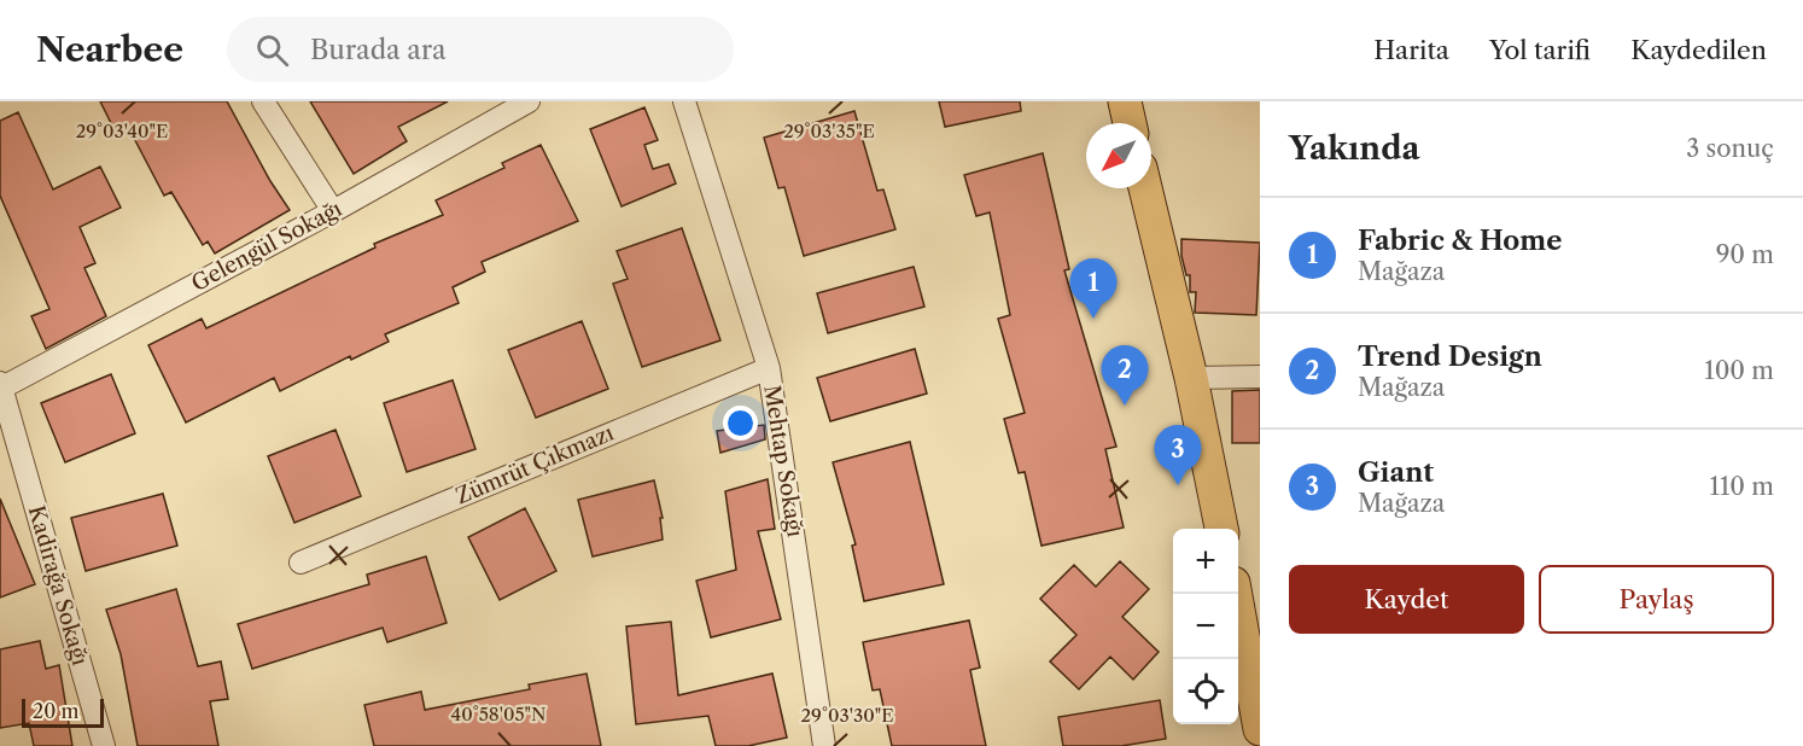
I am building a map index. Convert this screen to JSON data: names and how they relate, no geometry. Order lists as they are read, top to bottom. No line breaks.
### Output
{"streets":{"street":["Gelengül Sokağı","Mehtap Sokağı","Zümrüt Çıkmazı","Kadirağa Sokağı"]},"crossings":[["Gelengül Sokağı","Kadirağa Sokağı"],["Mehtap Sokağı","Zümrüt Çıkmazı"]],"scale_bar":"20 m","north":"bottom left","page":{"header":"Nearbee","search":"Burada ara","nav":["Harita","Yol tarifi","Kaydedilen"],"heading":["Yakında","3 sonuç"],"list":[{"mark":"1","name":"Fabric & Home","note":"Mağaza","value":"90 m"},{"mark":"2","name":"Trend Design","note":"Mağaza","value":"100 m"},{"mark":"3","name":"Giant","note":"Mağaza","value":"110 m"}],"pins":["1","2","3"],"map_buttons":["+","−"],"buttons":["Kaydet","Paylaş"],"scale":"20 m"},"coordinates":["29°03'40\"E","29°03'35\"E","40°58'05\"N","29°03'30\"E"]}
